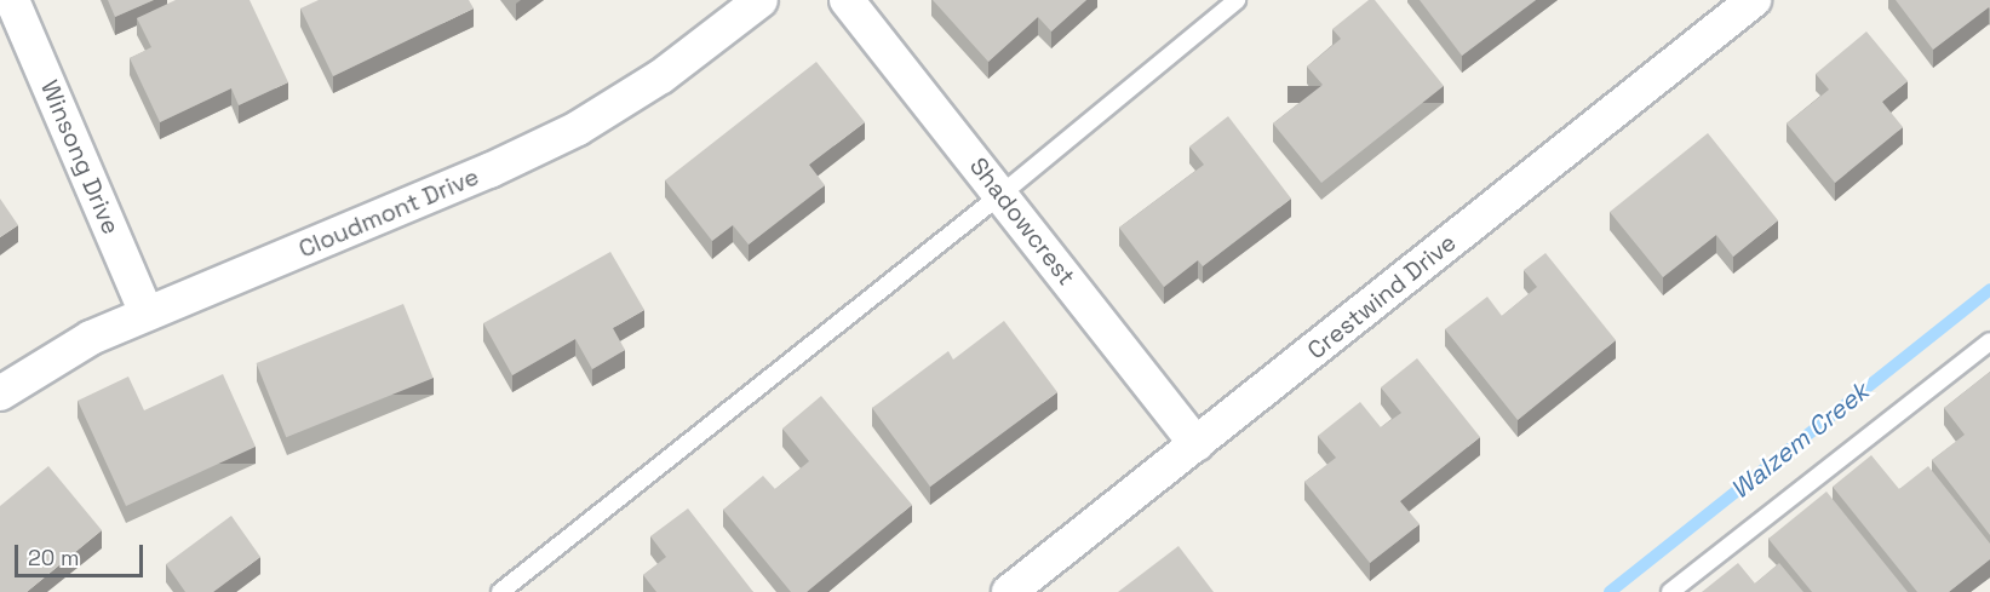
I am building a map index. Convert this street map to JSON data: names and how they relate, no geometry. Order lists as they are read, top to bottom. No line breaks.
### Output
{"streets":{"street":["Winsong Drive","Cloudmont Drive","Shadowcrest","Crestwind Drive"]},"crossings":[["Winsong Drive","Cloudmont Drive"],["Shadowcrest","Crestwind Drive"]],"water":["Walzem Creek"],"scale_bar":"20 m"}
